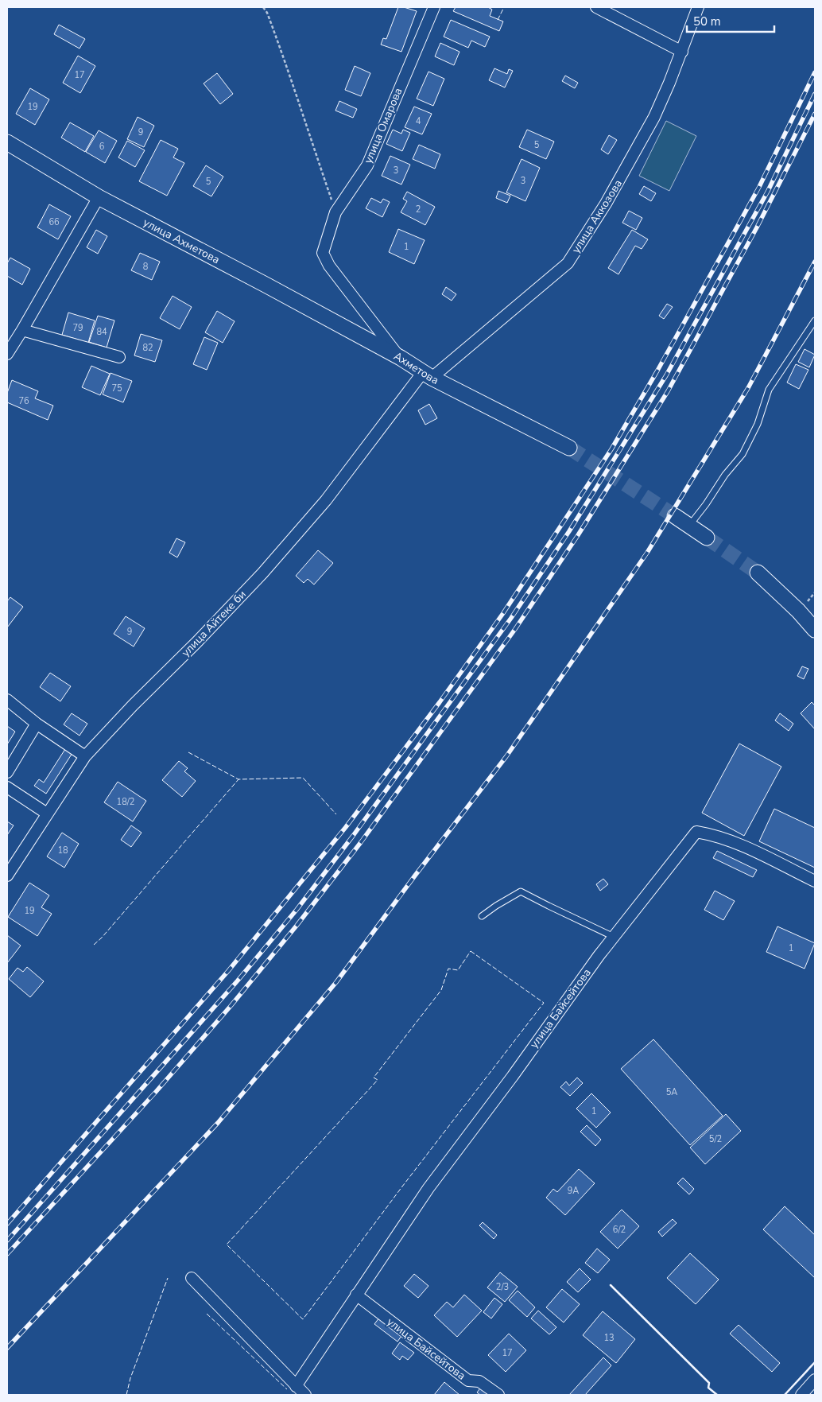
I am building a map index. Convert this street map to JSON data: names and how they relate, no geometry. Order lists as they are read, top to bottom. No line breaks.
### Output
{"streets":{"main road":["улица Ахметова","Ахметова"],"street":["улица Омарова","улица Аккозова","улица Айтеке би","улица Байсейтова"]},"crossings":[["улица Омарова","Ахметова"],["улица Аккозова","Ахметова"],["улица Аккозова","улица Айтеке би"],["улица Ахметова","Ахметова"],["Ахметова","улица Айтеке би"]],"house_numbers":["17","19","4","9","5","6","3","3","5","2","66","1","8","79","84","82","75","76","9","18/2","18","19","1","5А","1","5/2","9А","6/2","2/3","13","17"],"scale_bar":"50 m"}
